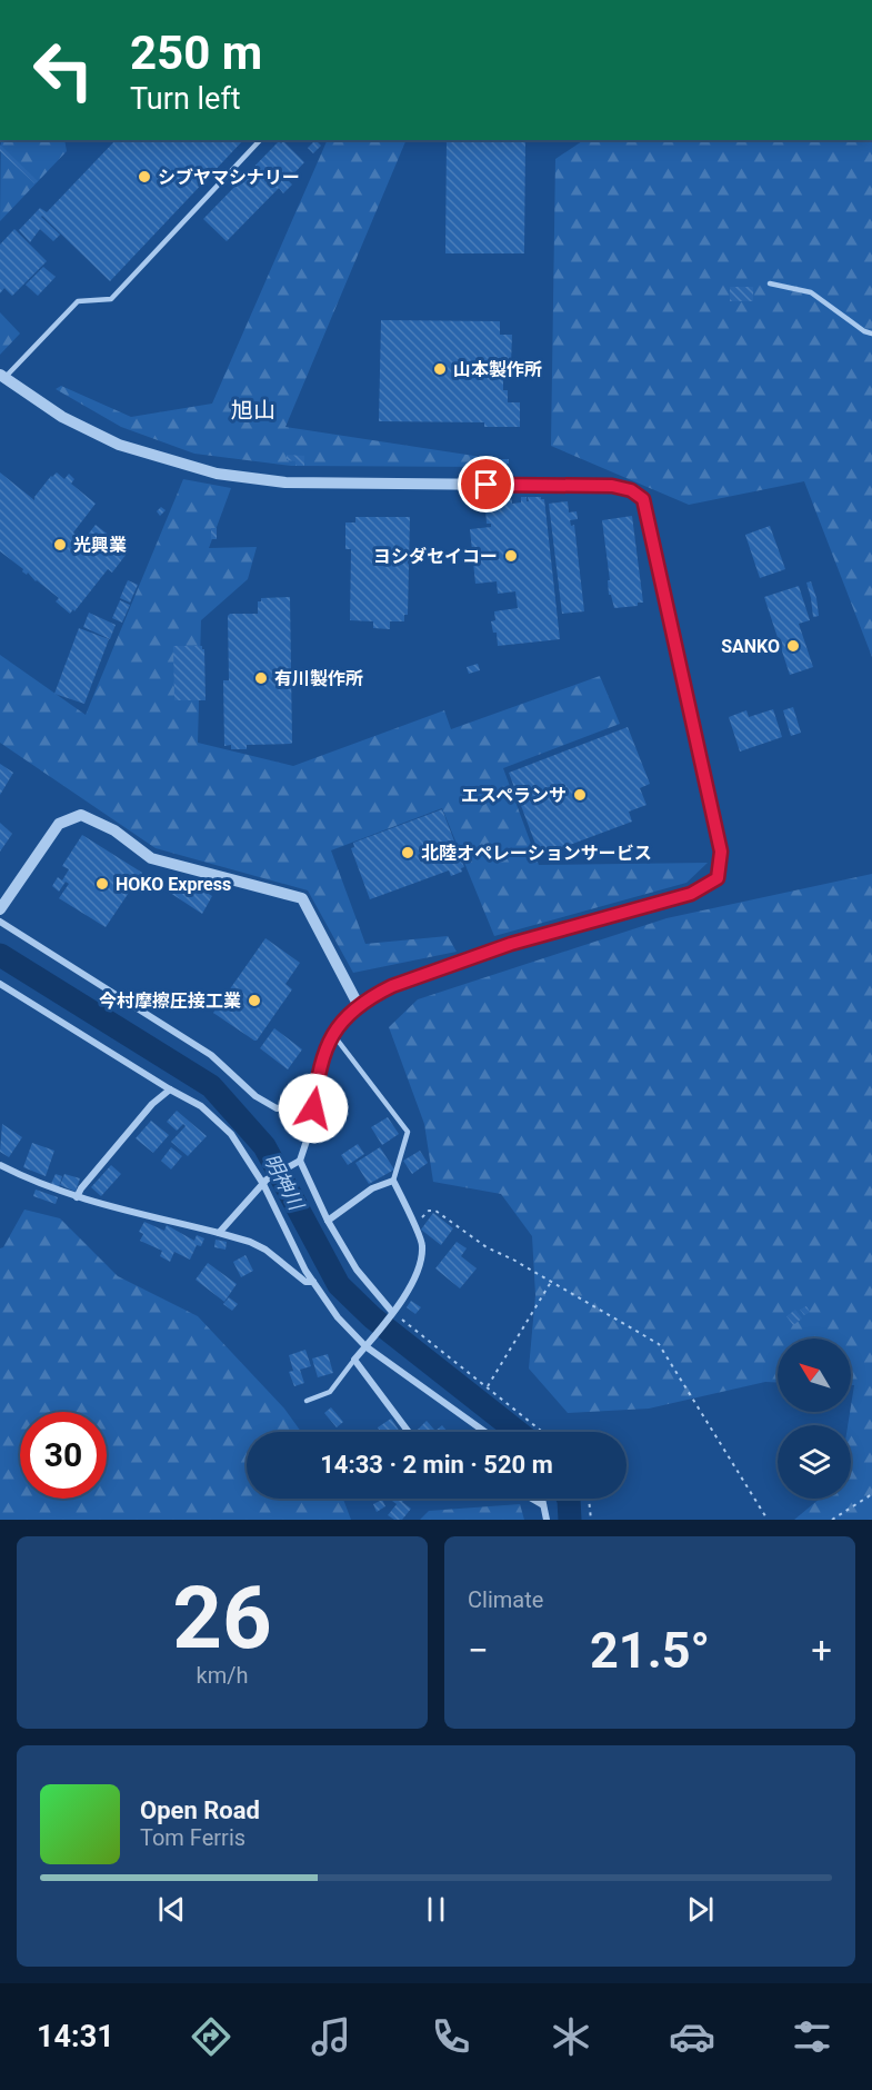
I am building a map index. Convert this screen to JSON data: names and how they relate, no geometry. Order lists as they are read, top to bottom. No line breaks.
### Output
{"districts":["旭山"],"water":["明神川"],"places":["シブヤマシナリー","山本製作所","光興業","ヨシダセイコー","SANKO","有川製作所","エスペランサ","北陸オペレーションサービス","HOKO Express","今村摩擦圧接工業"],"north":"top left","page":{"turn":["250 m","Turn left"],"limit":"30","trip":"14:33 · 2 min · 520 m","tile":[["26","km/h"],"Climate"],"heat":["−","21.5°","+"],"song":["Open Road","Tom Ferris"],"tabs":"14:31"}}
